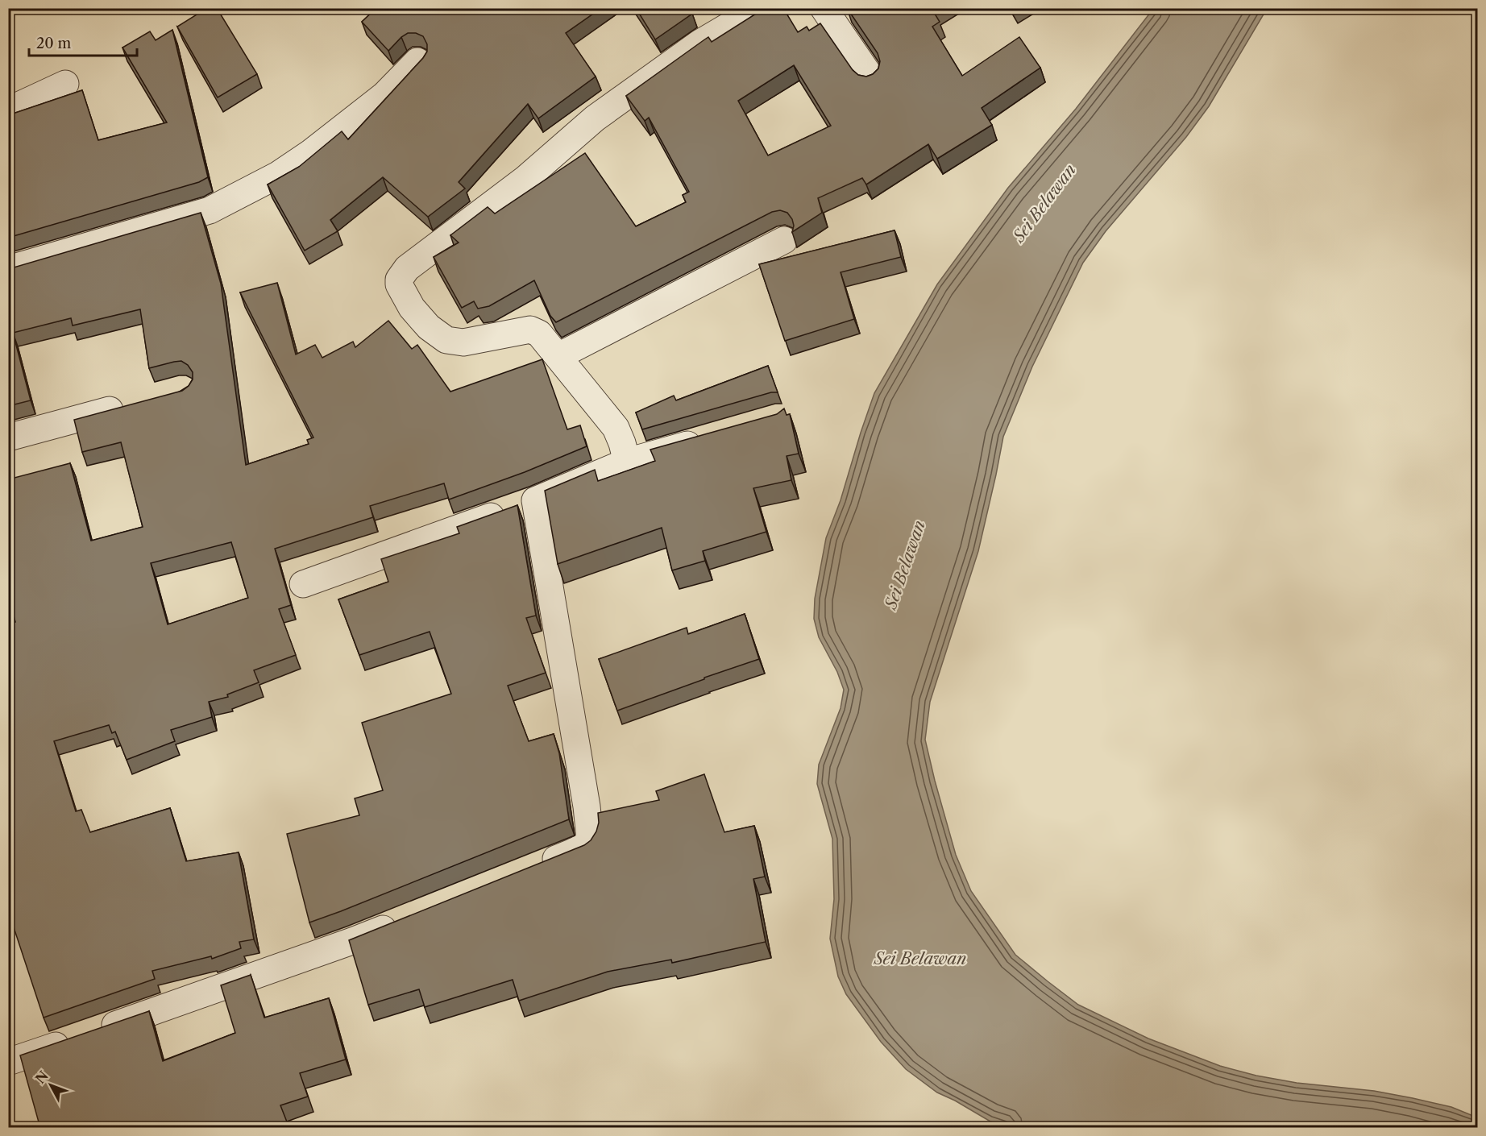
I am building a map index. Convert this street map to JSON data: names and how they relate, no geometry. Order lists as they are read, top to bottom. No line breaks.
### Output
{"water":["Sei Belawan"],"scale_bar":"20 m","north":"top left"}
